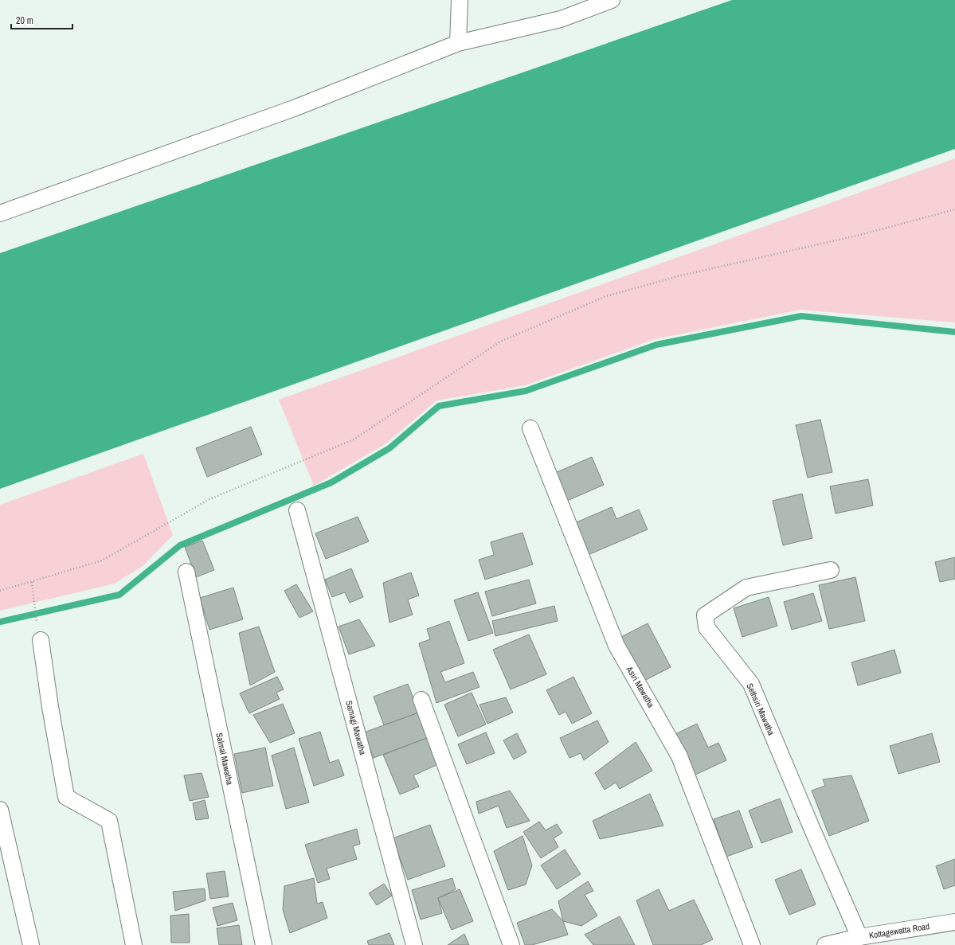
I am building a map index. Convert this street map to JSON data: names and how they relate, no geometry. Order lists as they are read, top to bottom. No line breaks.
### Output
{"streets":{"street":["Asiri Mawatha","Sethsiri Mawatha","Samagi Mawatha","Salmal Mawatha","Kottagewatta Road"]},"crossings":[["Sethsiri Mawatha","Kottagewatta Road"]],"scale_bar":"20 m"}
